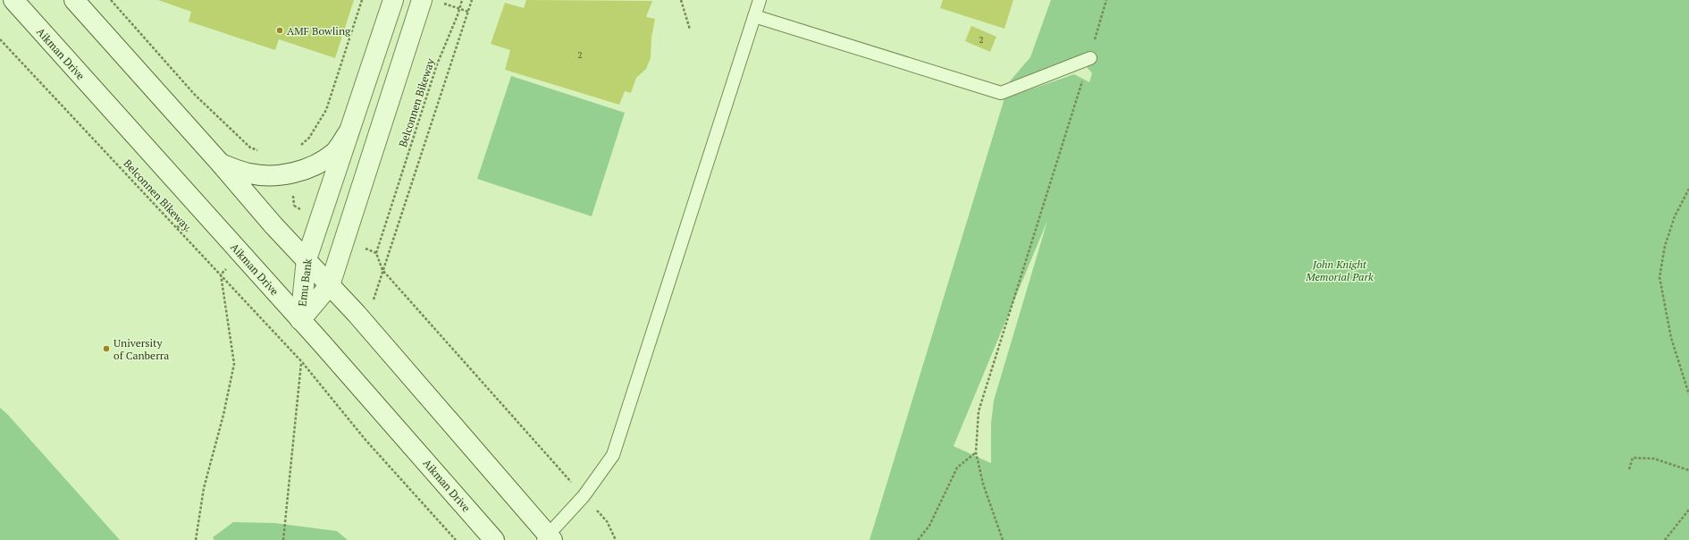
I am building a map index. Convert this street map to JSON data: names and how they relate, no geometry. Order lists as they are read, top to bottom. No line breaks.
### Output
{"streets":{"main road":["Aikman Drive","Emu Bank"],"path":["Belconnen Bikeway"]},"crossings":[["Aikman Drive","Emu Bank"]],"parks":["John Knight Memorial Park"],"places":["AMF Bowling","University of Canberra"],"house_numbers":["2","2"]}
